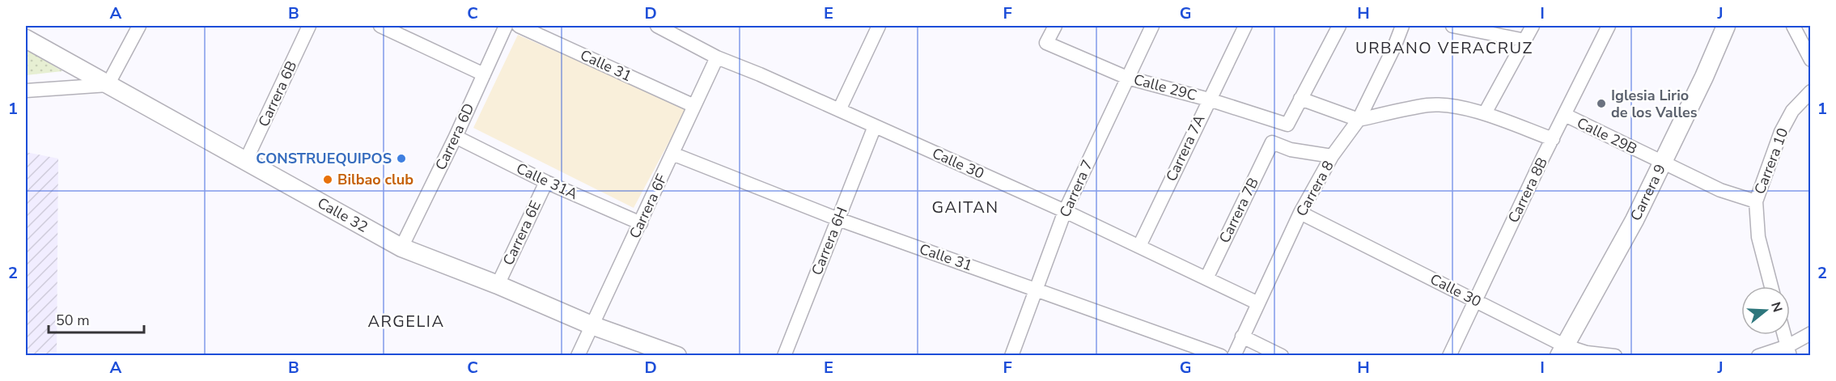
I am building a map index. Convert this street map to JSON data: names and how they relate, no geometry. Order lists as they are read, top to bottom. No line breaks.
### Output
{"streets":{"main road":["Carrera 9","Calle 32"],"street":["Calle 31","Calle 29C","Carrera 6B","Calle 29B","Carrera 6D","Carrera 7A","Carrera 10","Calle 30","Calle 31A","Carrera 7","Carrera 8","Carrera 8B","Carrera 6F","Carrera 7B","Carrera 6E","Carrera 6H"]},"crossings":[["Calle 31","Carrera 7"],["Calle 31","Carrera 6F"],["Calle 31","Carrera 6H"],["Calle 29C","Carrera 7A"],["Calle 29C","Carrera 7"],["Carrera 6B","Calle 32"],["Calle 29B","Carrera 10"],["Calle 29B","Carrera 8B"],["Calle 29B","Carrera 9"],["Carrera 6D","Calle 31A"],["Carrera 6D","Calle 32"],["Carrera 7A","Calle 30"],["Calle 30","Carrera 7"],["Calle 30","Carrera 8"],["Calle 30","Carrera 8B"],["Calle 30","Carrera 9"],["Calle 30","Carrera 6F"],["Calle 30","Carrera 7B"],["Calle 30","Carrera 6H"],["Calle 31A","Carrera 6F"],["Calle 31A","Carrera 6E"],["Carrera 8","Carrera 7B"],["Carrera 6F","Calle 32"],["Calle 32","Carrera 6E"]],"districts":["URBANO VERACRUZ","GAITAN","ARGELIA"],"places":["Iglesia Lirio de los Valles","CONSTRUEQUIPOS","Bilbao club"],"scale_bar":"50 m","north":"right","grid":{"columns":["A","B","C","D","E","F","G","H","I","J"],"rows":["1","2"]}}
